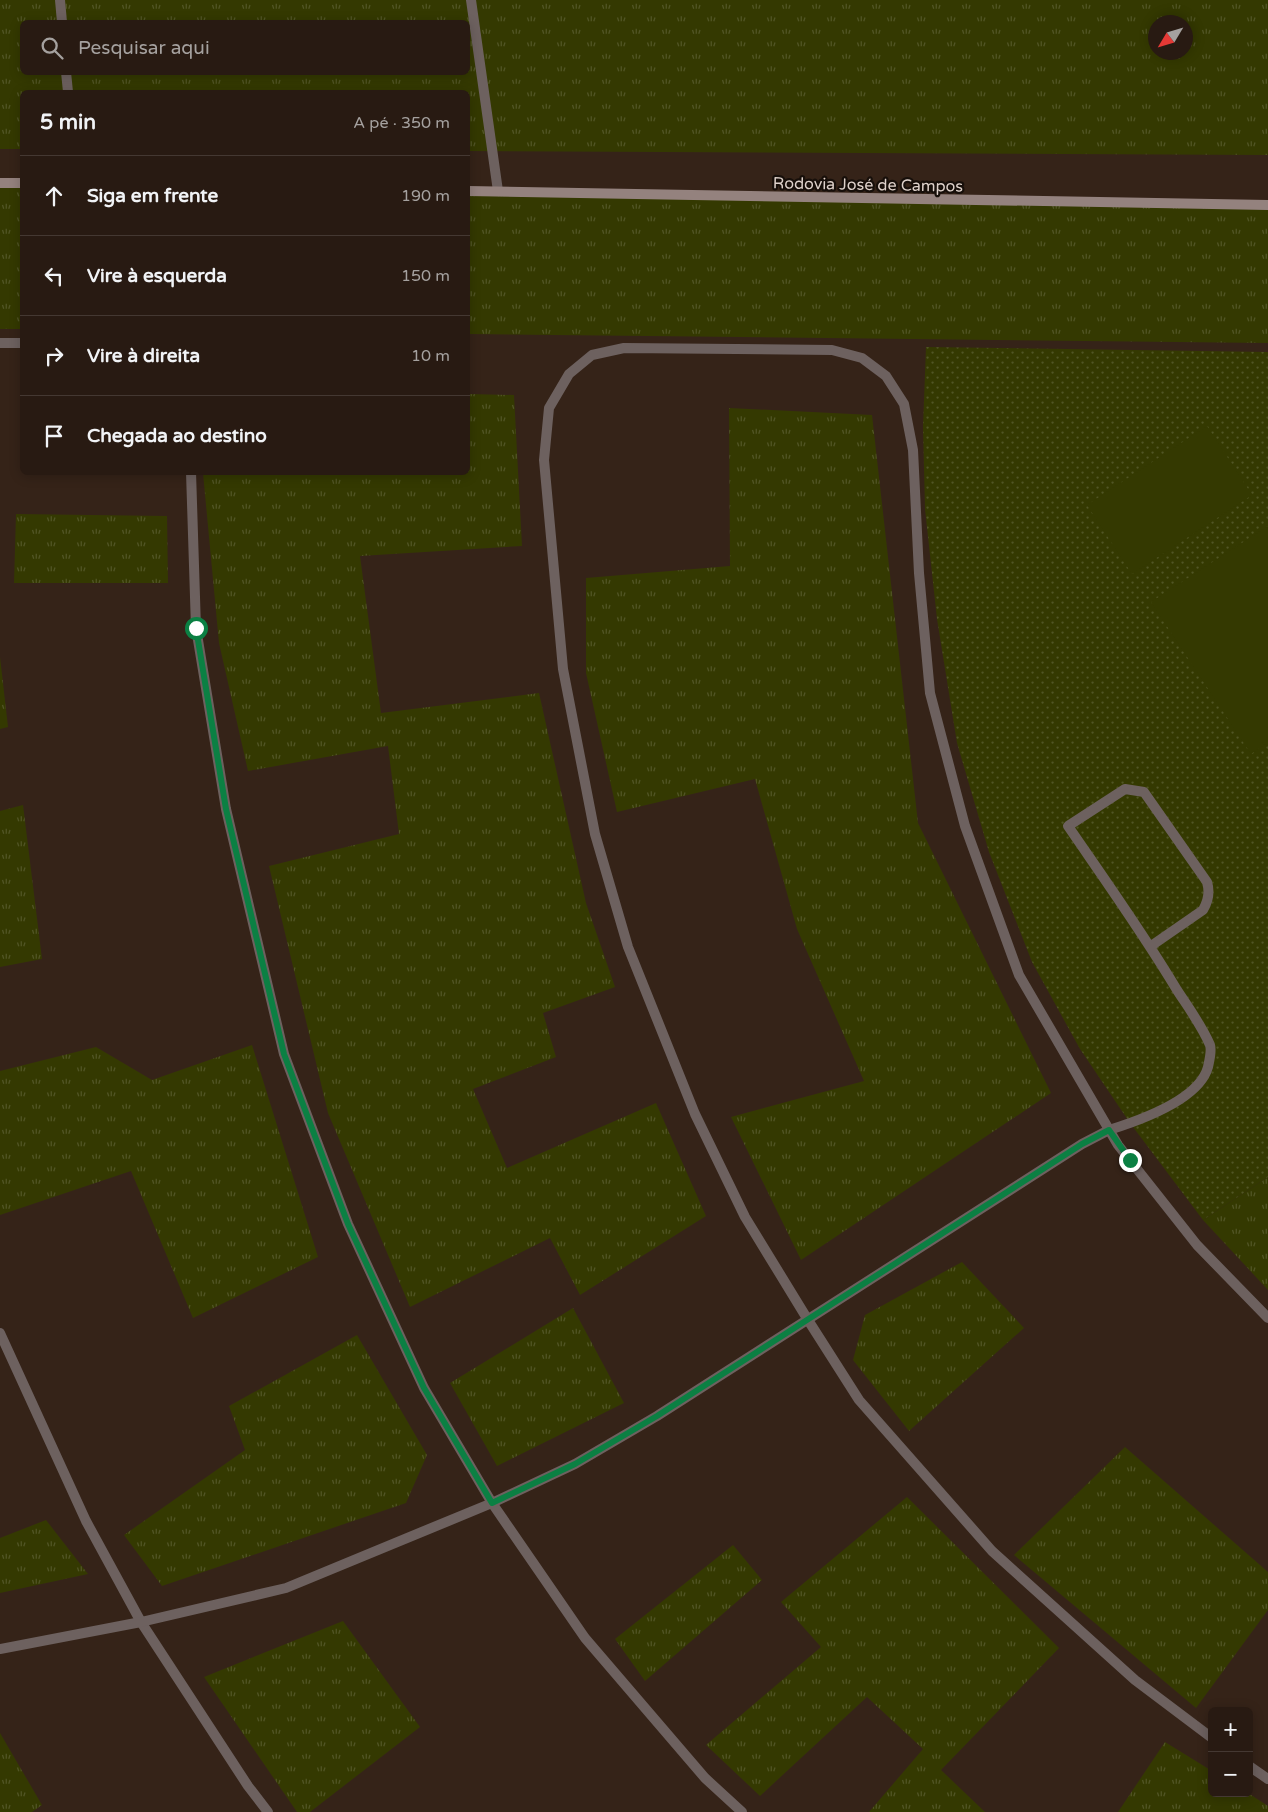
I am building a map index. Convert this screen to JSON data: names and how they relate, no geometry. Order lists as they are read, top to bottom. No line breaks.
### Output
{"streets":{"main road":["Rodovia José de Campos"]},"north":"bottom left","page":{"search":"Pesquisar aqui","heading":["5 min","A pé · 350 m"],"list":[["Siga em frente","190 m"],["Vire à esquerda","150 m"],["Vire à direita","10 m"],"Chegada ao destino"],"map_buttons":["+","−"]}}
